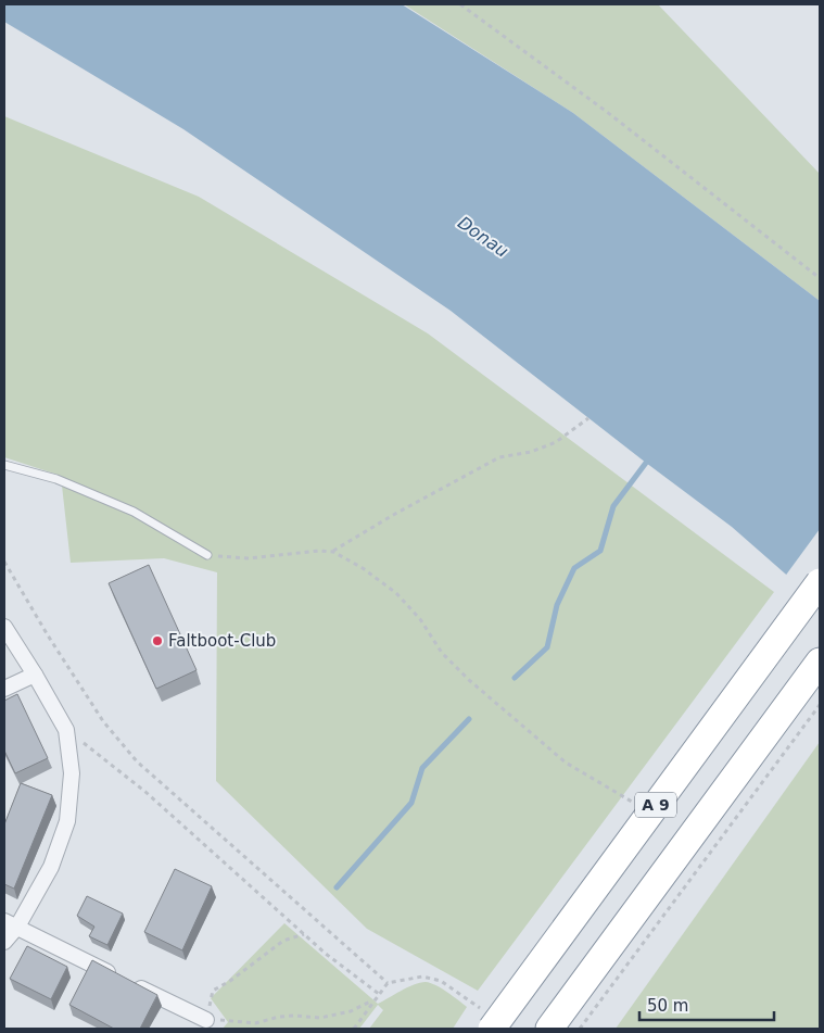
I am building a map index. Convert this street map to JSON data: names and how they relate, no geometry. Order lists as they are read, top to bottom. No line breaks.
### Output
{"streets":{"highway":["A 9"]},"water":["Donau"],"places":["Faltboot-Club"],"scale_bar":"50 m"}
